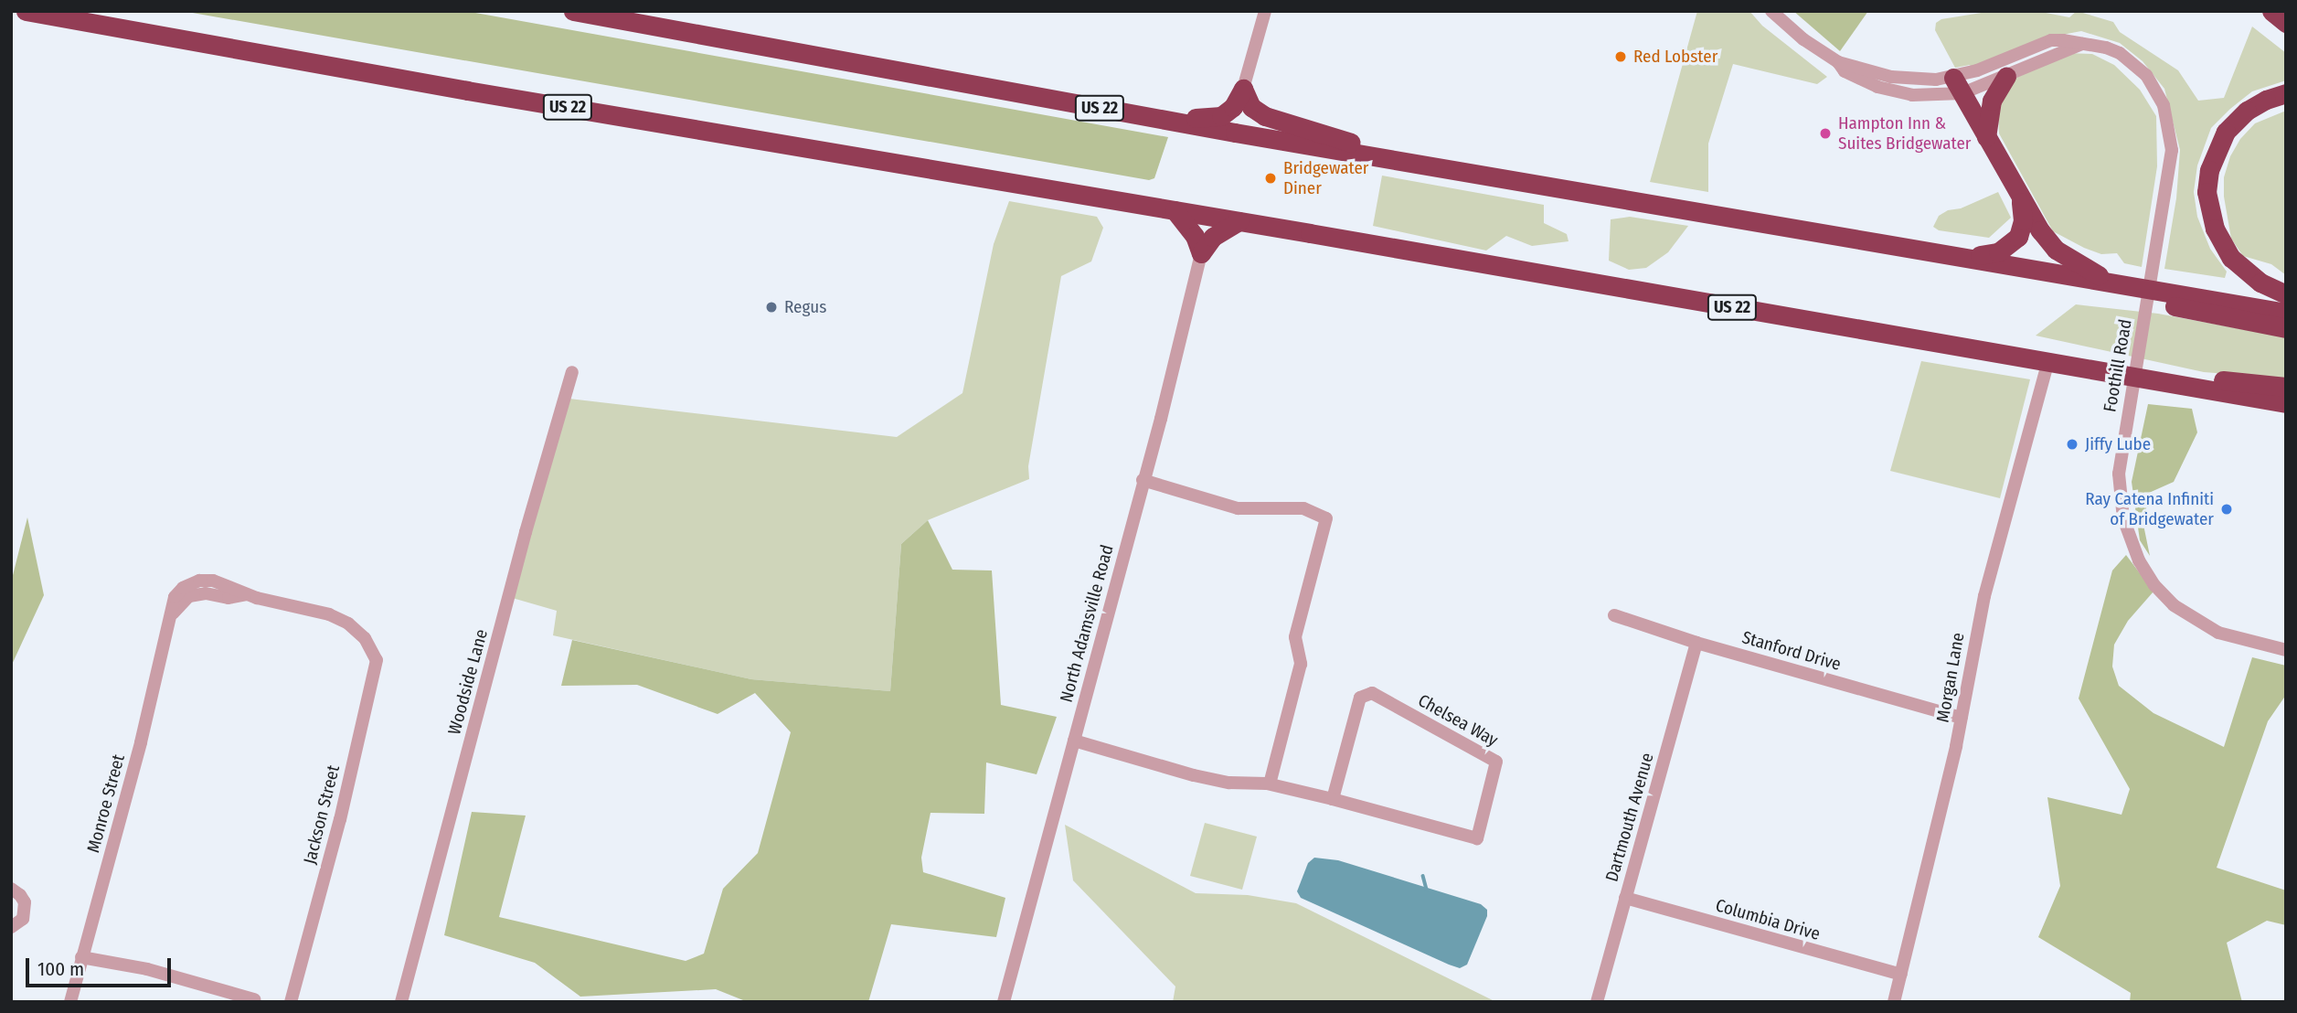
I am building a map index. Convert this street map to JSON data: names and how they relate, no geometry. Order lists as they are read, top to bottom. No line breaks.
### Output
{"streets":{"highway":["US 22"],"street":["Foothill Road","North Adamsville Road","Stanford Drive","Morgan Lane","Woodside Lane","Chelsea Way","Monroe Street","Jackson Street","Dartmouth Avenue","Columbia Drive"]},"crossings":[["US 22","Morgan Lane"],["North Adamsville Road","Chelsea Way"],["Stanford Drive","Morgan Lane"],["Stanford Drive","Dartmouth Avenue"],["Morgan Lane","Columbia Drive"],["Monroe Street","Jackson Street"],["Dartmouth Avenue","Columbia Drive"]],"places":["Red Lobster","Hampton Inn & Suites Bridgewater","Bridgewater Diner","Regus","Jiffy Lube","Ray Catena Infiniti of Bridgewater"],"scale_bar":"100 m"}
